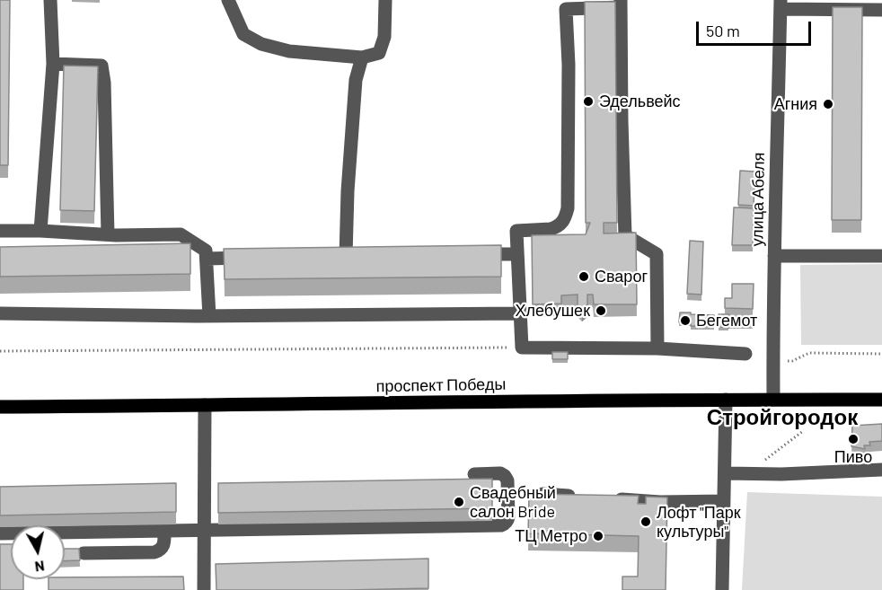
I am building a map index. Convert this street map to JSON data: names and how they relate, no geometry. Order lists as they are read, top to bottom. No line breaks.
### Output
{"streets":{"main road":["проспект Победы"],"street":["улица Абеля"]},"crossings":[["улица Абеля","проспект Победы"]],"districts":["Стройгородок"],"places":["Эдельвейс","Агния","Сварог","Хлебушек","Бегемот","Пиво","Свадебный салон Bride","Лофт \"Парк культуры\"","ТЦ Метро"],"scale_bar":"50 m","north":"bottom"}
